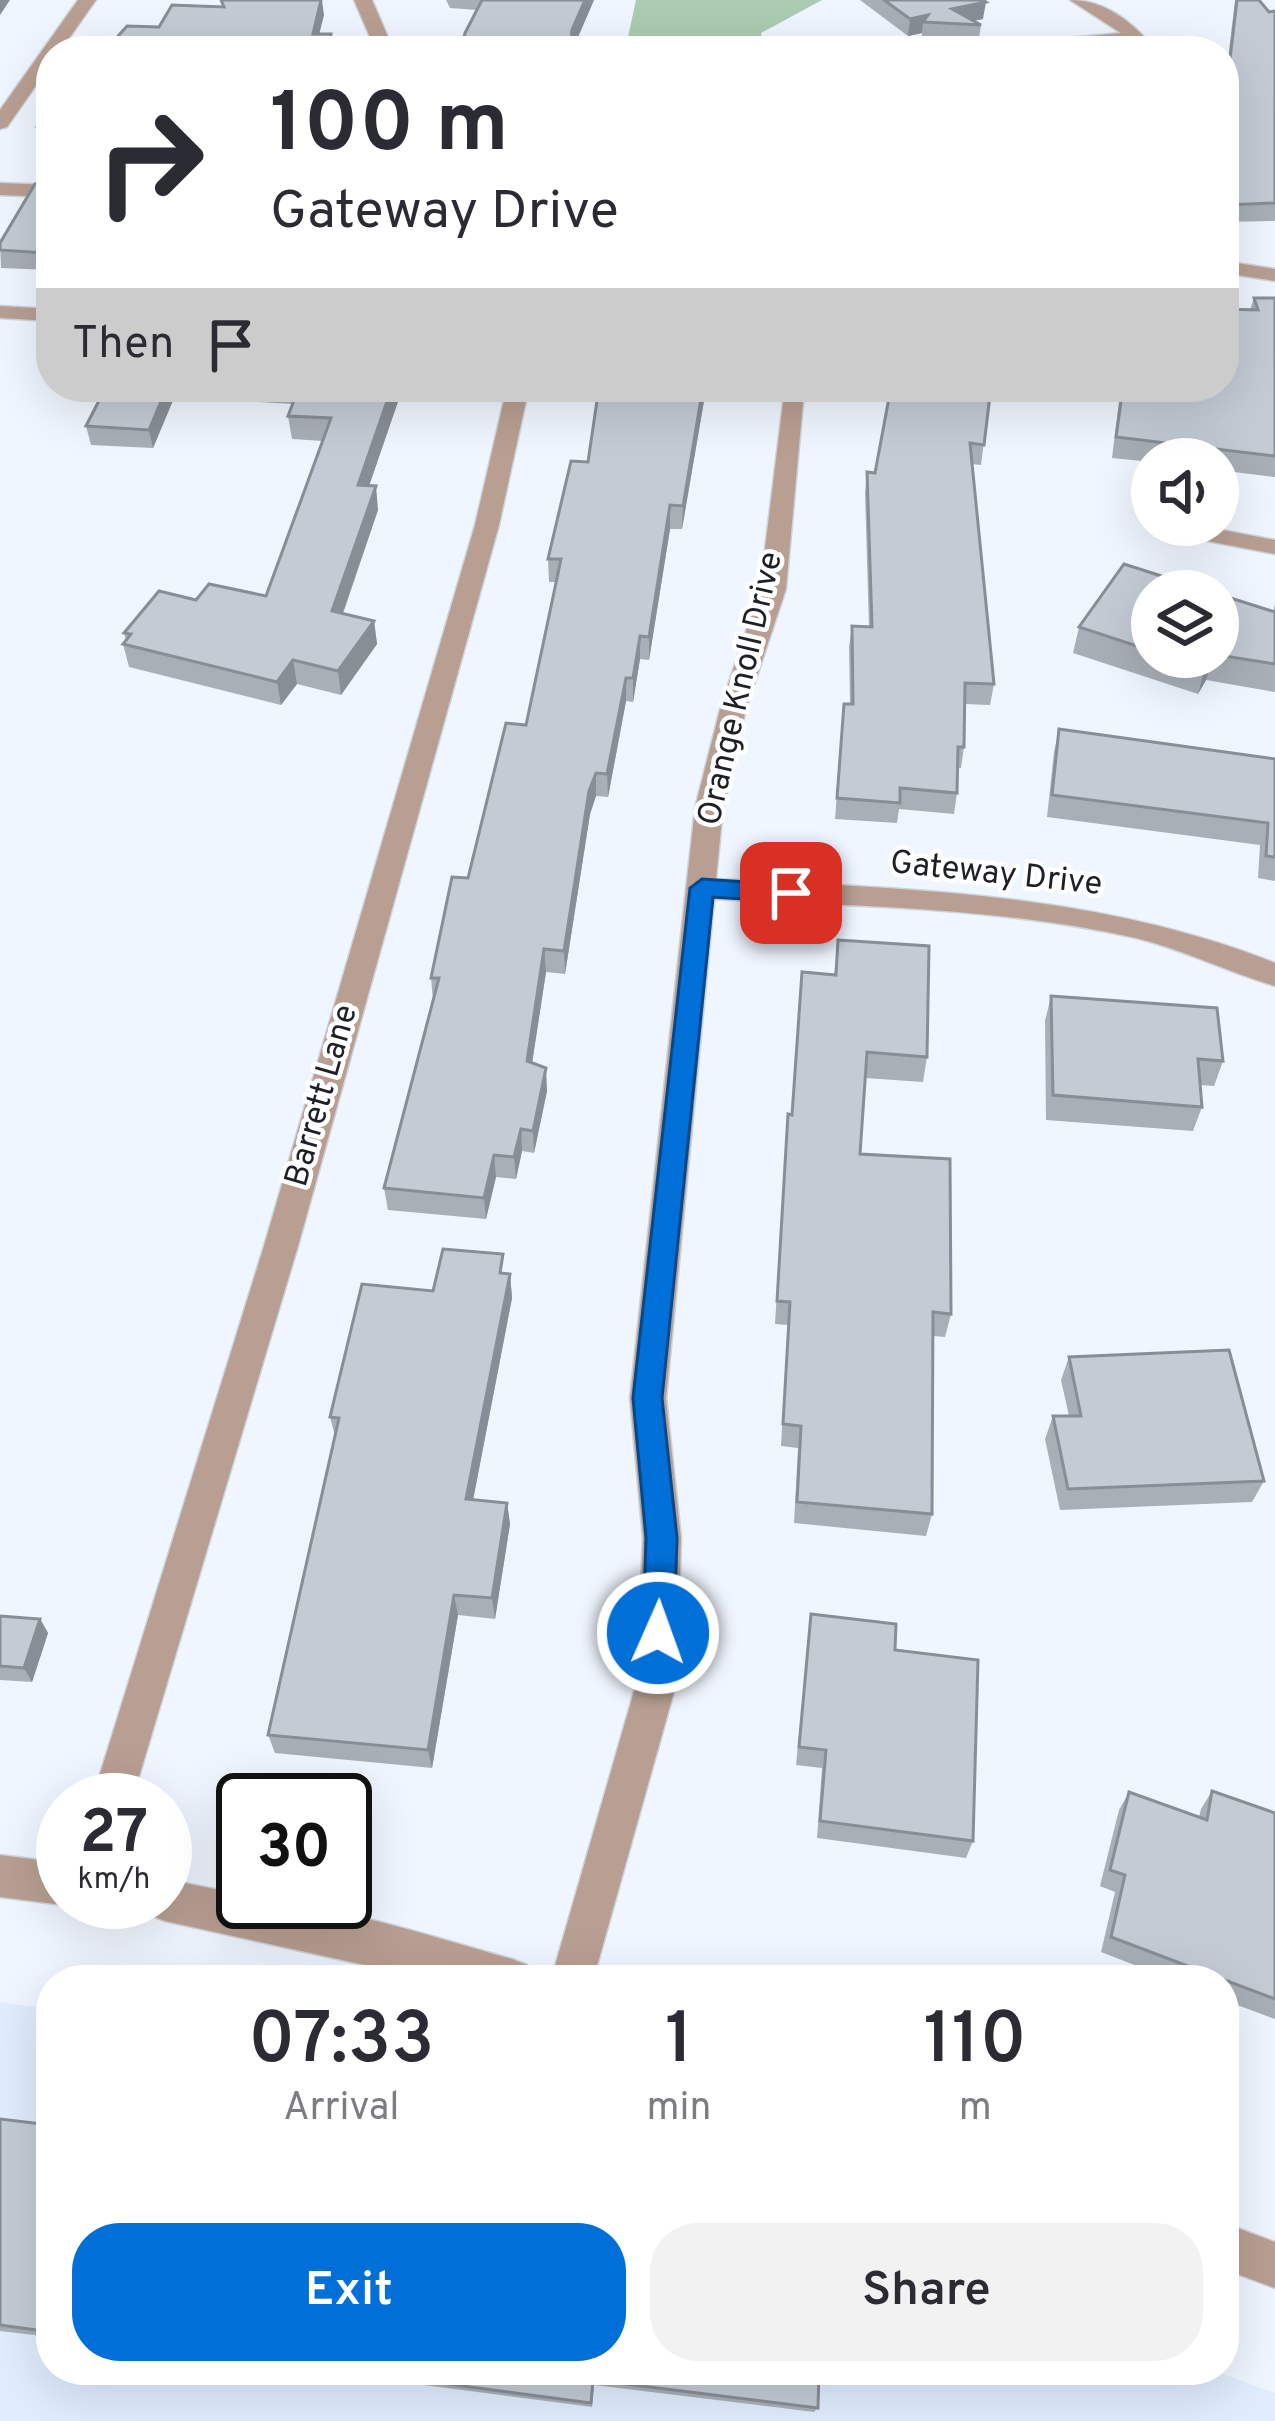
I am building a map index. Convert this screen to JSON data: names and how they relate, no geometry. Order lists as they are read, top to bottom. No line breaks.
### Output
{"streets":{"street":["Orange Knoll Drive","Gateway Drive","Barrett Lane"]},"crossings":[["Orange Knoll Drive","Gateway Drive"]],"page":{"turn":["100 m","Gateway Drive"],"then":"Then","speed":"27 km/h","limit":"30","eta":["07:33","Arrival","1","min","110","m"],"buttons":["Exit","Share"]}}
